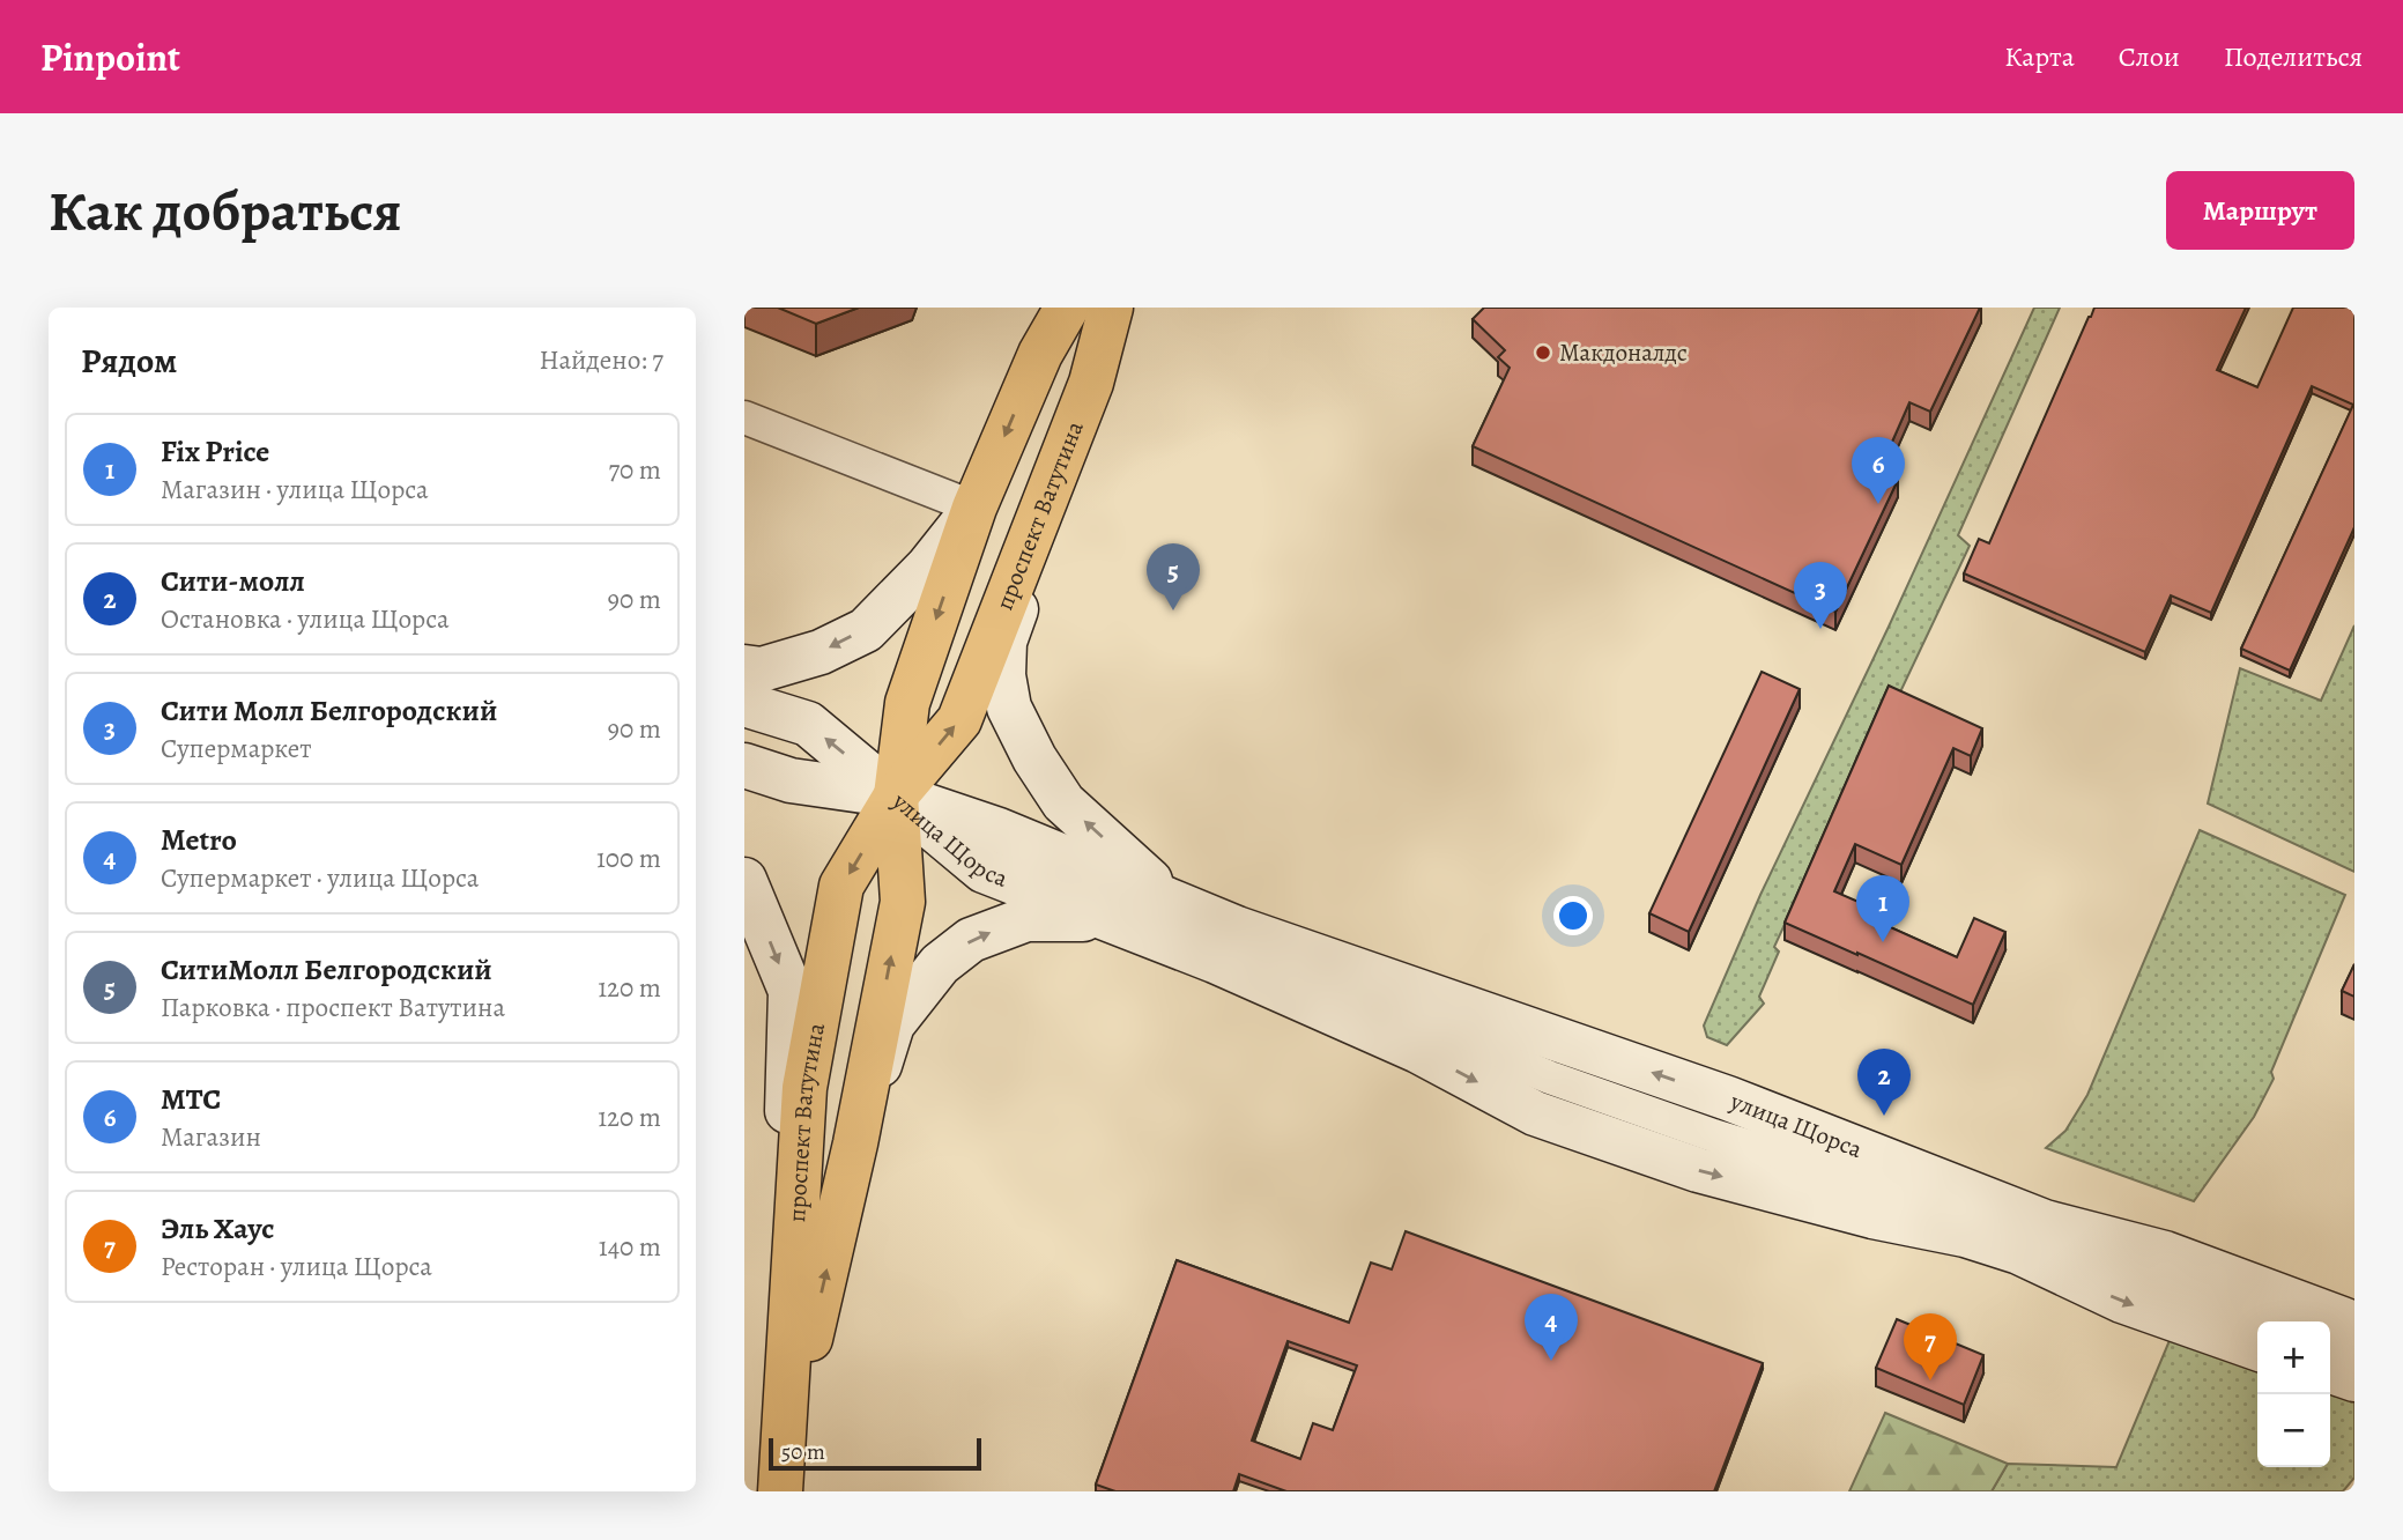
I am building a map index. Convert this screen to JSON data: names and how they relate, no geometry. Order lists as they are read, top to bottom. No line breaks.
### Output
{"streets":{"main road":["проспект Ватутина","улица Щорса"]},"crossings":[["проспект Ватутина","улица Щорса"]],"places":["Макдоналдс"],"scale_bar":"50 m","page":{"header":"Pinpoint","nav":["Карта","Слои","Поделиться"],"buttons":"Маршрут","title":"Как добраться","heading":["Рядом","Найдено: 7"],"list":[{"mark":"1","name":"Fix Price","note":"Магазин · улица Щорса","value":"70 m"},{"mark":"2","name":"Сити-молл","note":"Остановка · улица Щорса","value":"90 m"},{"mark":"3","name":"Сити Молл Белгородский","note":"Супермаркет","value":"90 m"},{"mark":"4","name":"Metro","note":"Супермаркет · улица Щорса","value":"100 m"},{"mark":"5","name":"СитиМолл Белгородский","note":"Парковка · проспект Ватутина","value":"120 m"},{"mark":"6","name":"МТС","note":"Магазин","value":"120 m"},{"mark":"7","name":"Эль Хаус","note":"Ресторан · улица Щорса","value":"140 m"}],"pins":["6","5","3","1","2","4","7"],"map_buttons":["+","−"],"scale":"50 m"}}
